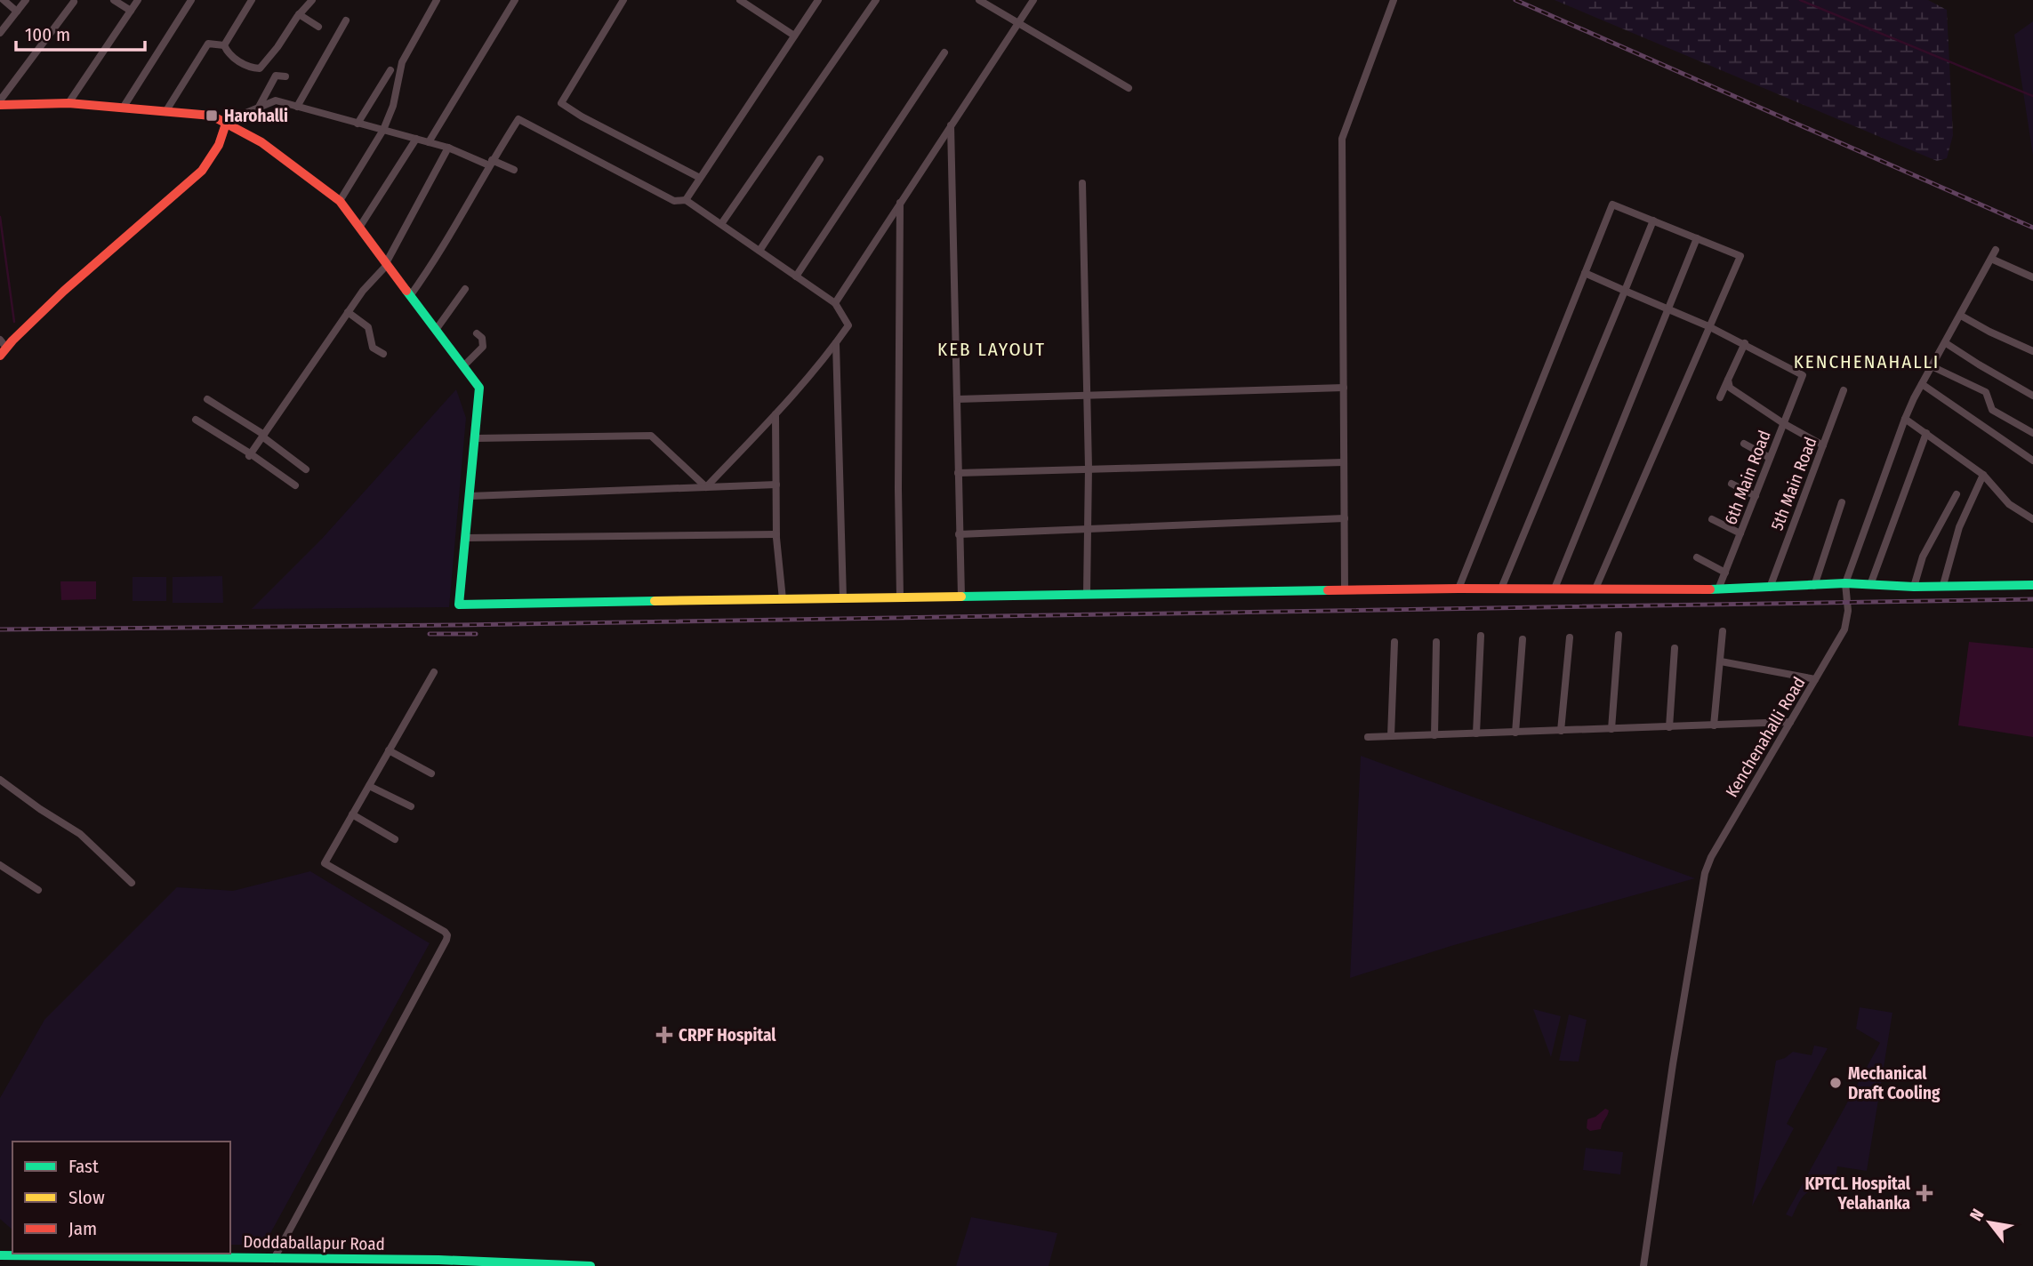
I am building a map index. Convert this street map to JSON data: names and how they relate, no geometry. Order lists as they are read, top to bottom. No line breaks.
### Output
{"streets":{"street":["6th Main Road","5th Main Road","Kenchenahalli Road","Doddaballapur Road"]},"districts":["KEB LAYOUT","KENCHENAHALLI"],"places":{"transit":["Harohalli"],"health":["CRPF Hospital","KPTCL Hospital Yelahanka"],"other":["Mechanical Draft Cooling"]},"legend":["Fast","Slow","Jam"],"scale_bar":"100 m","north":"top left"}
